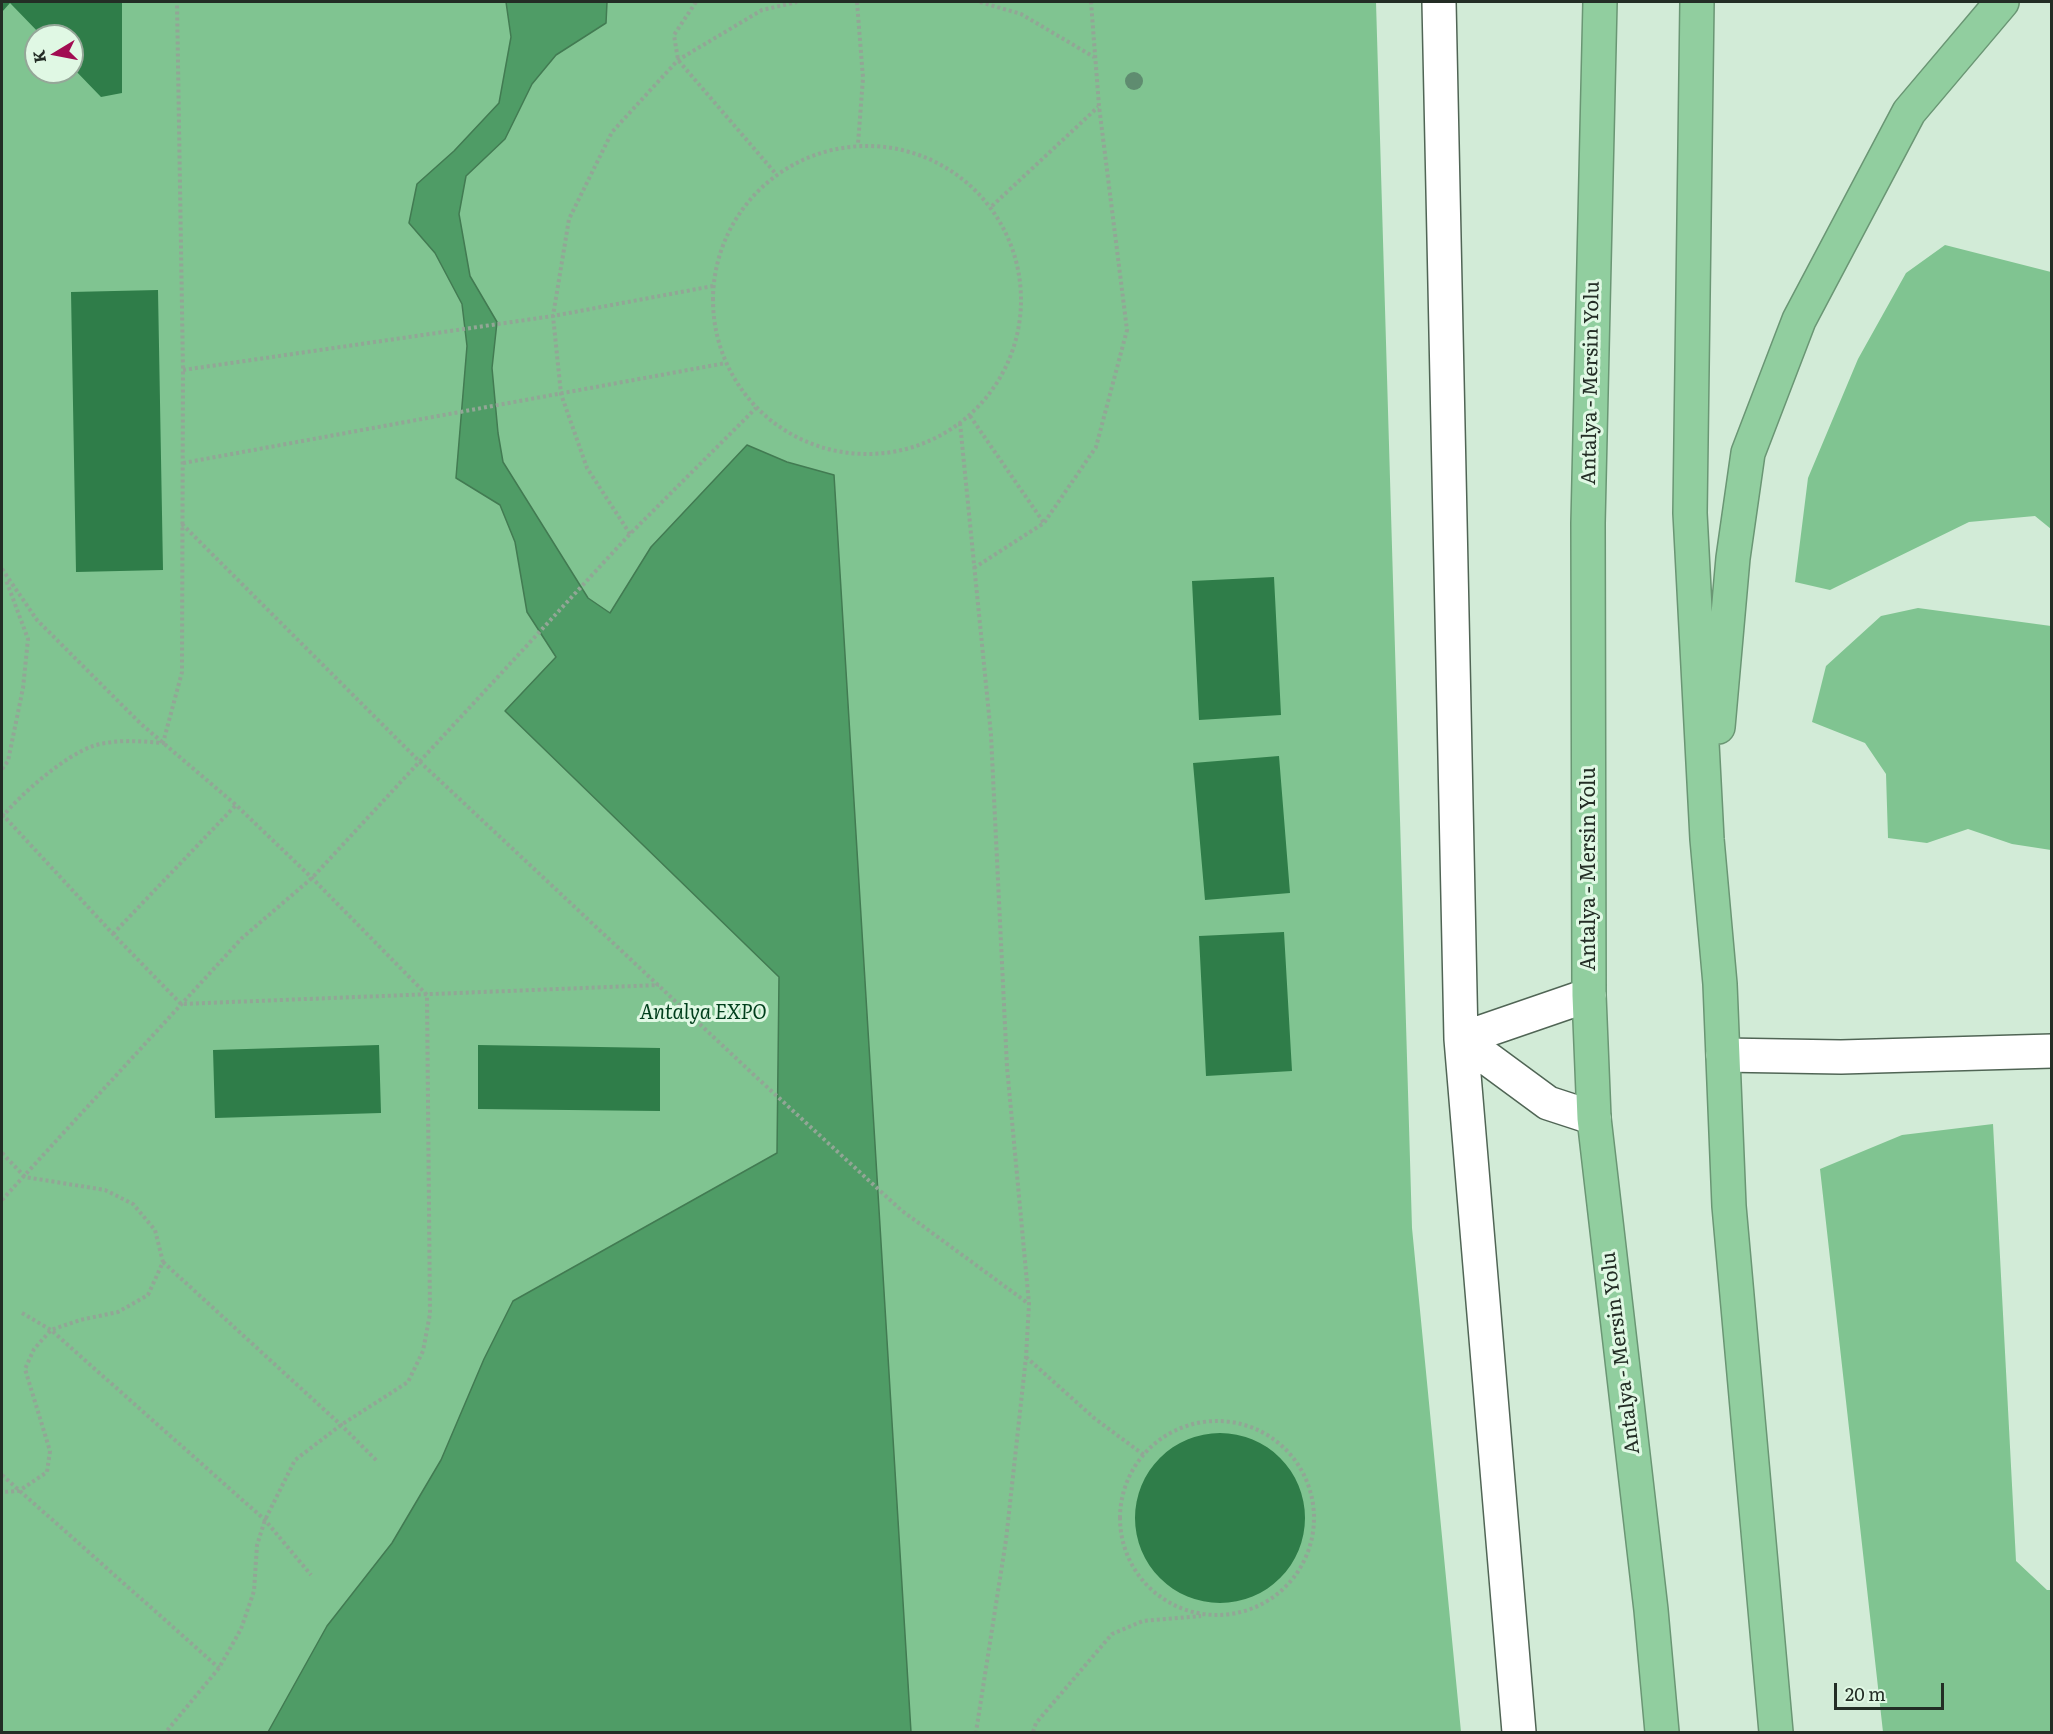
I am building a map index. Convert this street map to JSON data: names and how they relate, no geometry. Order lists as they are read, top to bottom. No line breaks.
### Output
{"streets":{"highway":["Antalya - Mersin Yolu"]},"parks":["Antalya EXPO"],"scale_bar":"20 m","north":"left"}
